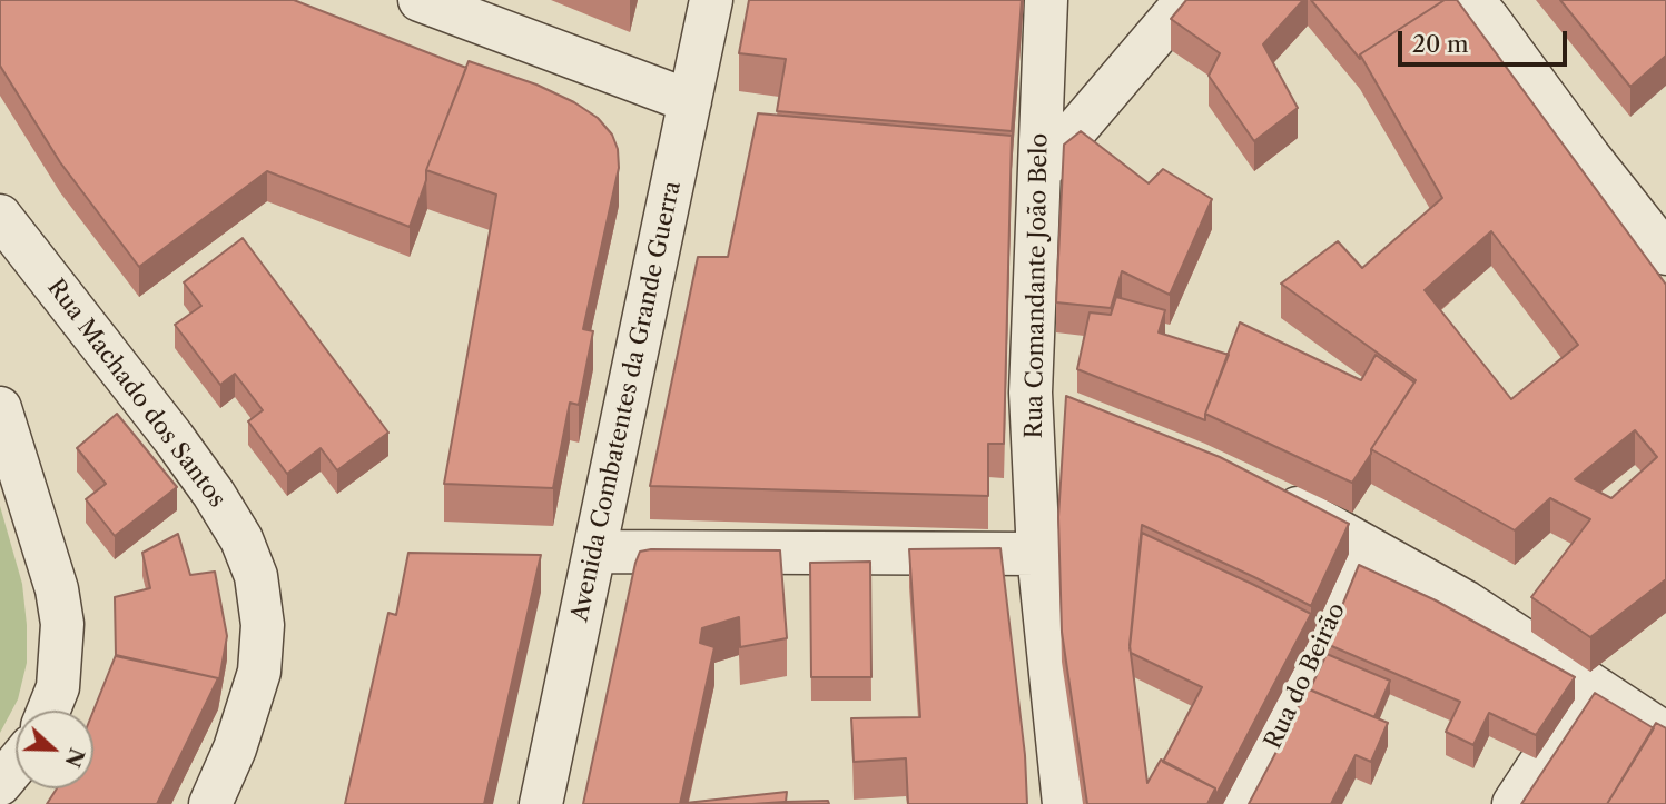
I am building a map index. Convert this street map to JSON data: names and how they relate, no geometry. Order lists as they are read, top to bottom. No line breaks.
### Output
{"streets":{"street":["Rua Comandante João Belo","Rua Machado dos Santos","Avenida Combatentes da Grande Guerra","Rua do Beirão"]},"scale_bar":"20 m","north":"right"}
